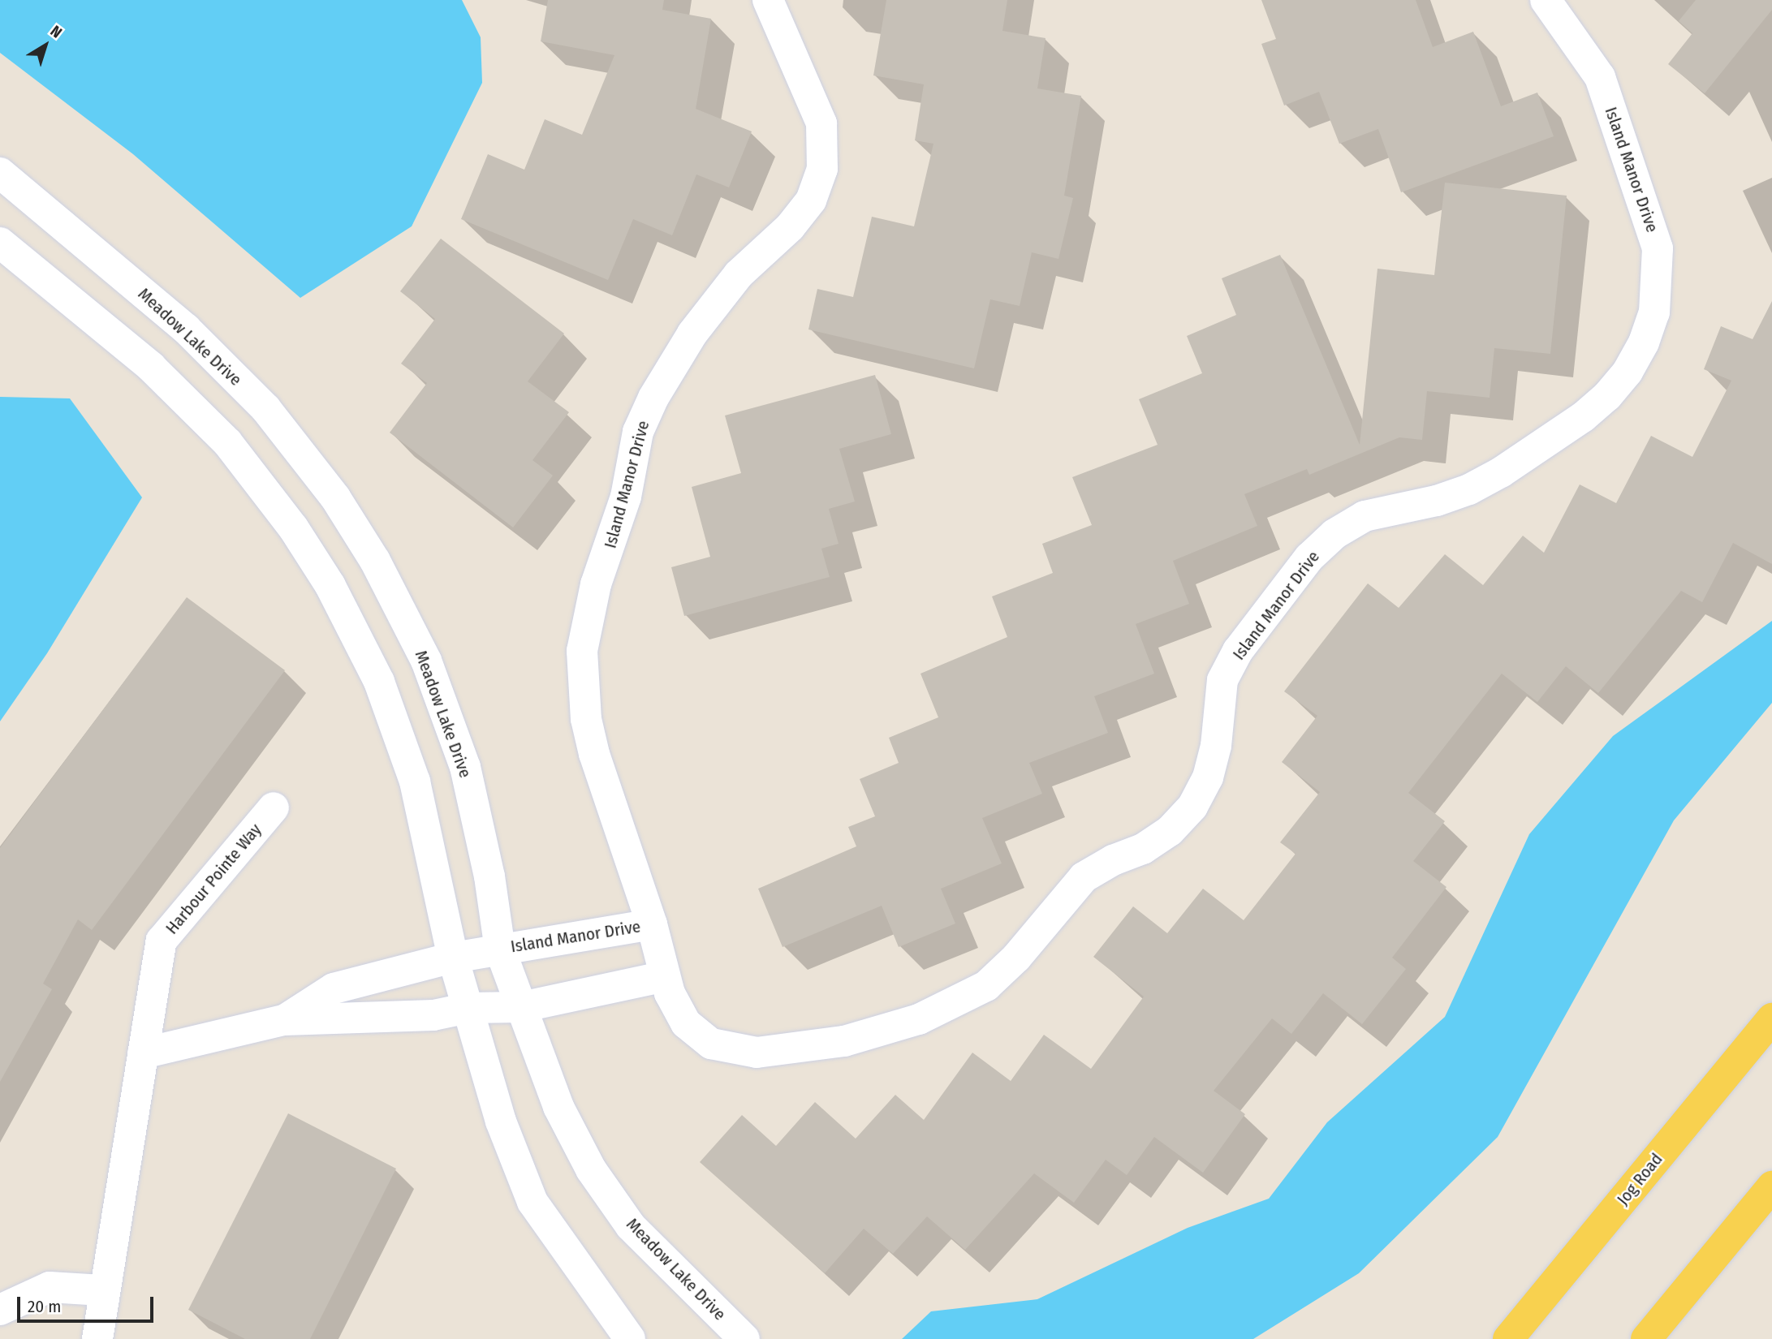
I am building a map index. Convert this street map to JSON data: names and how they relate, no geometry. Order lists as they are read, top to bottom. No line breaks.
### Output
{"streets":{"main road":["Jog Road"],"street":["Island Manor Drive","Meadow Lake Drive","Harbour Pointe Way"]},"crossings":[["Island Manor Drive","Meadow Lake Drive"]],"scale_bar":"20 m","north":"top right"}
